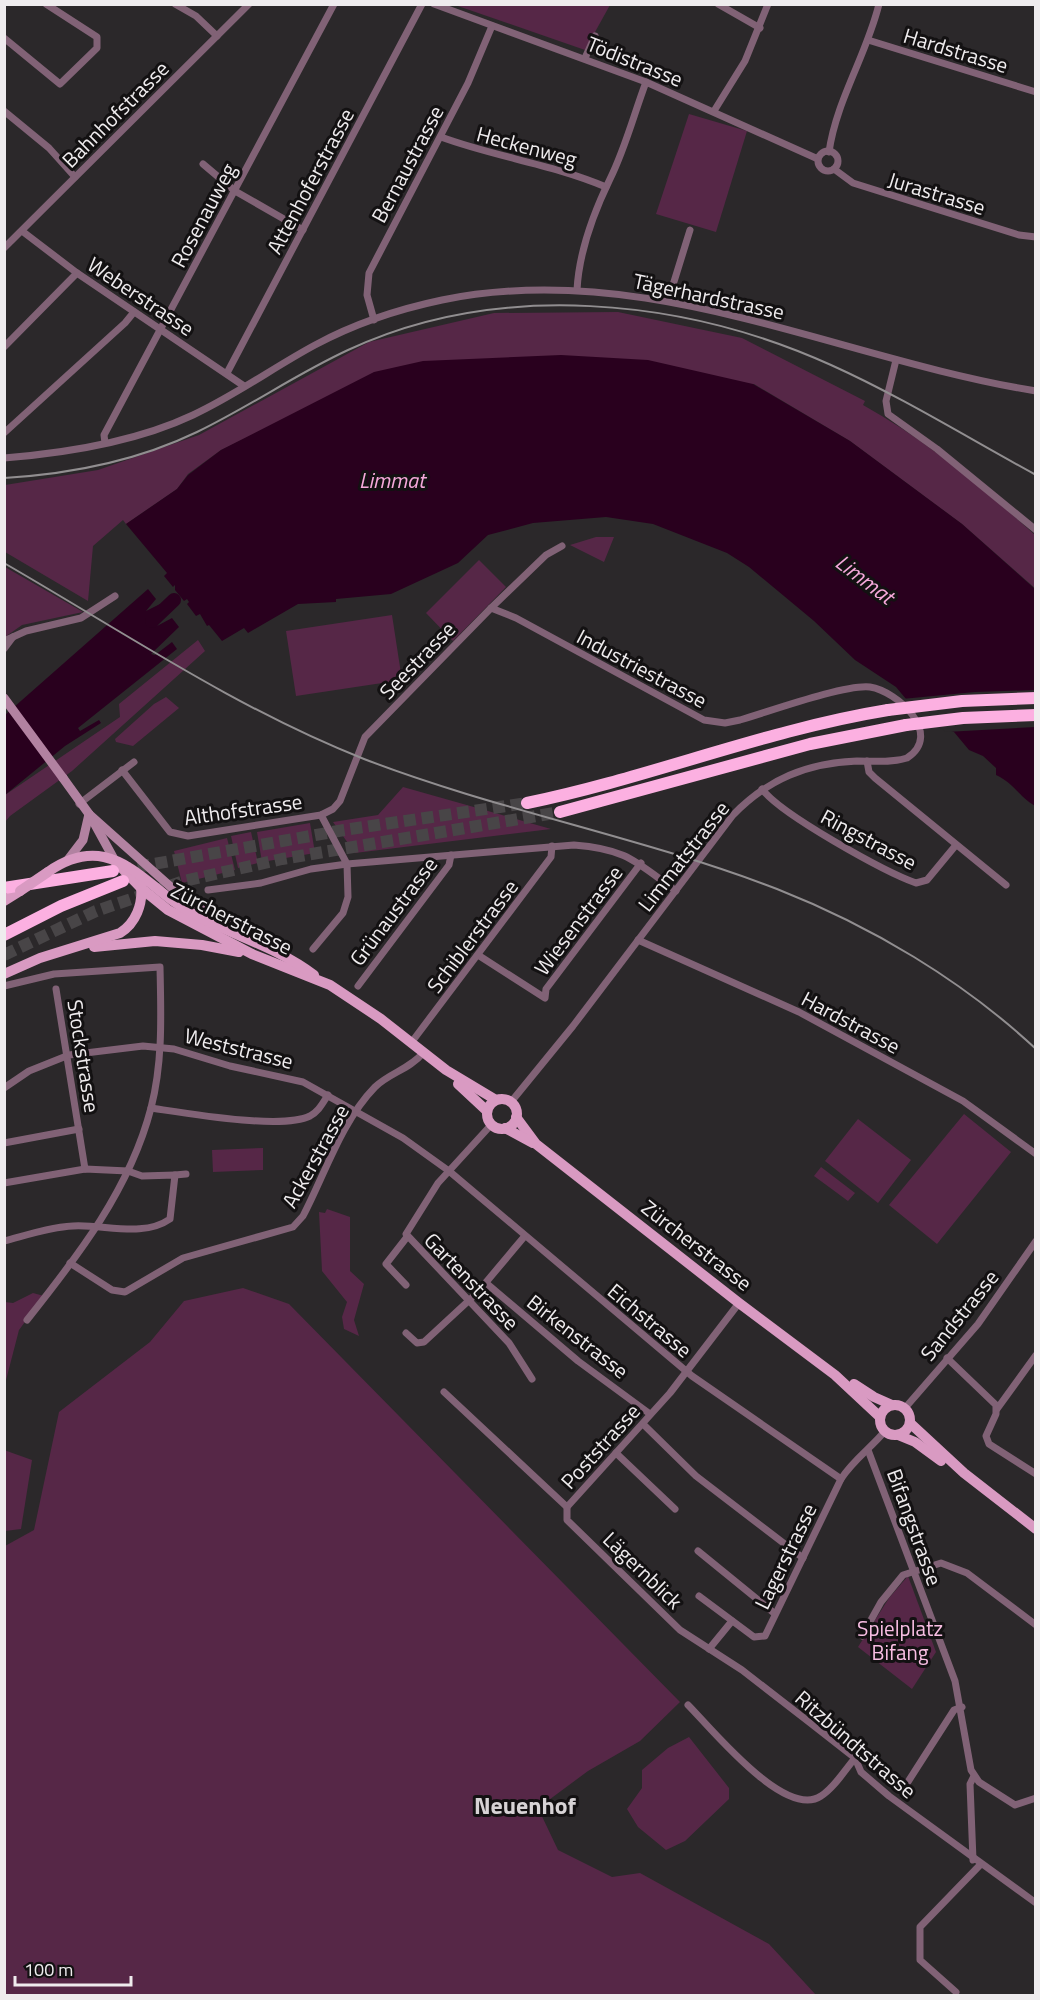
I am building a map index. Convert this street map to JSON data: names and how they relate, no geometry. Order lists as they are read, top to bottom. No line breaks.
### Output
{"streets":{"main road":["Zürcherstrasse"],"street":["Hardstrasse","Tödistrasse","Bahnhofstrasse","Heckenweg","Bernaustrasse","Attenhoferstrasse","Jurastrasse","Rosenauweg","Weberstrasse","Tägerhardstrasse","Seestrasse","Industriestrasse","Althofstrasse","Ringstrasse","Limmatstrasse","Grünaustrasse","Wiesenstrasse","Schiblerstrasse","Weststrasse","Stockstrasse","Ackerstrasse","Gartenstrasse","Sandstrasse","Eichstrasse","Birkenstrasse","Poststrasse","Bifangstrasse","Lagerstrasse","Lägernblick","Ritzbündtstrasse"]},"crossings":[["Hardstrasse","Limmatstrasse"],["Tödistrasse","Bernaustrasse"],["Tödistrasse","Jurastrasse"],["Bahnhofstrasse","Weberstrasse"],["Heckenweg","Bernaustrasse"],["Bernaustrasse","Tägerhardstrasse"],["Attenhoferstrasse","Weberstrasse"],["Rosenauweg","Weberstrasse"],["Rosenauweg","Tägerhardstrasse"],["Weberstrasse","Tägerhardstrasse"],["Seestrasse","Industriestrasse"],["Seestrasse","Althofstrasse"],["Industriestrasse","Limmatstrasse"],["Ringstrasse","Limmatstrasse"],["Limmatstrasse","Zürcherstrasse"],["Limmatstrasse","Gartenstrasse"],["Zürcherstrasse","Schiblerstrasse"],["Zürcherstrasse","Ackerstrasse"],["Zürcherstrasse","Gartenstrasse"],["Zürcherstrasse","Sandstrasse"],["Zürcherstrasse","Poststrasse"],["Zürcherstrasse","Lagerstrasse"],["Wiesenstrasse","Schiblerstrasse"],["Weststrasse","Stockstrasse"],["Weststrasse","Ackerstrasse"],["Weststrasse","Gartenstrasse"],["Weststrasse","Eichstrasse"],["Gartenstrasse","Eichstrasse"],["Sandstrasse","Lagerstrasse"],["Eichstrasse","Poststrasse"],["Eichstrasse","Lagerstrasse"],["Birkenstrasse","Poststrasse"],["Poststrasse","Lägernblick"],["Bifangstrasse","Lagerstrasse"],["Bifangstrasse","Ritzbündtstrasse"],["Lägernblick","Ritzbündtstrasse"]],"districts":["Neuenhof"],"water":["Limmat"],"parks":["Spielplatz Bifang"],"scale_bar":"100 m"}
